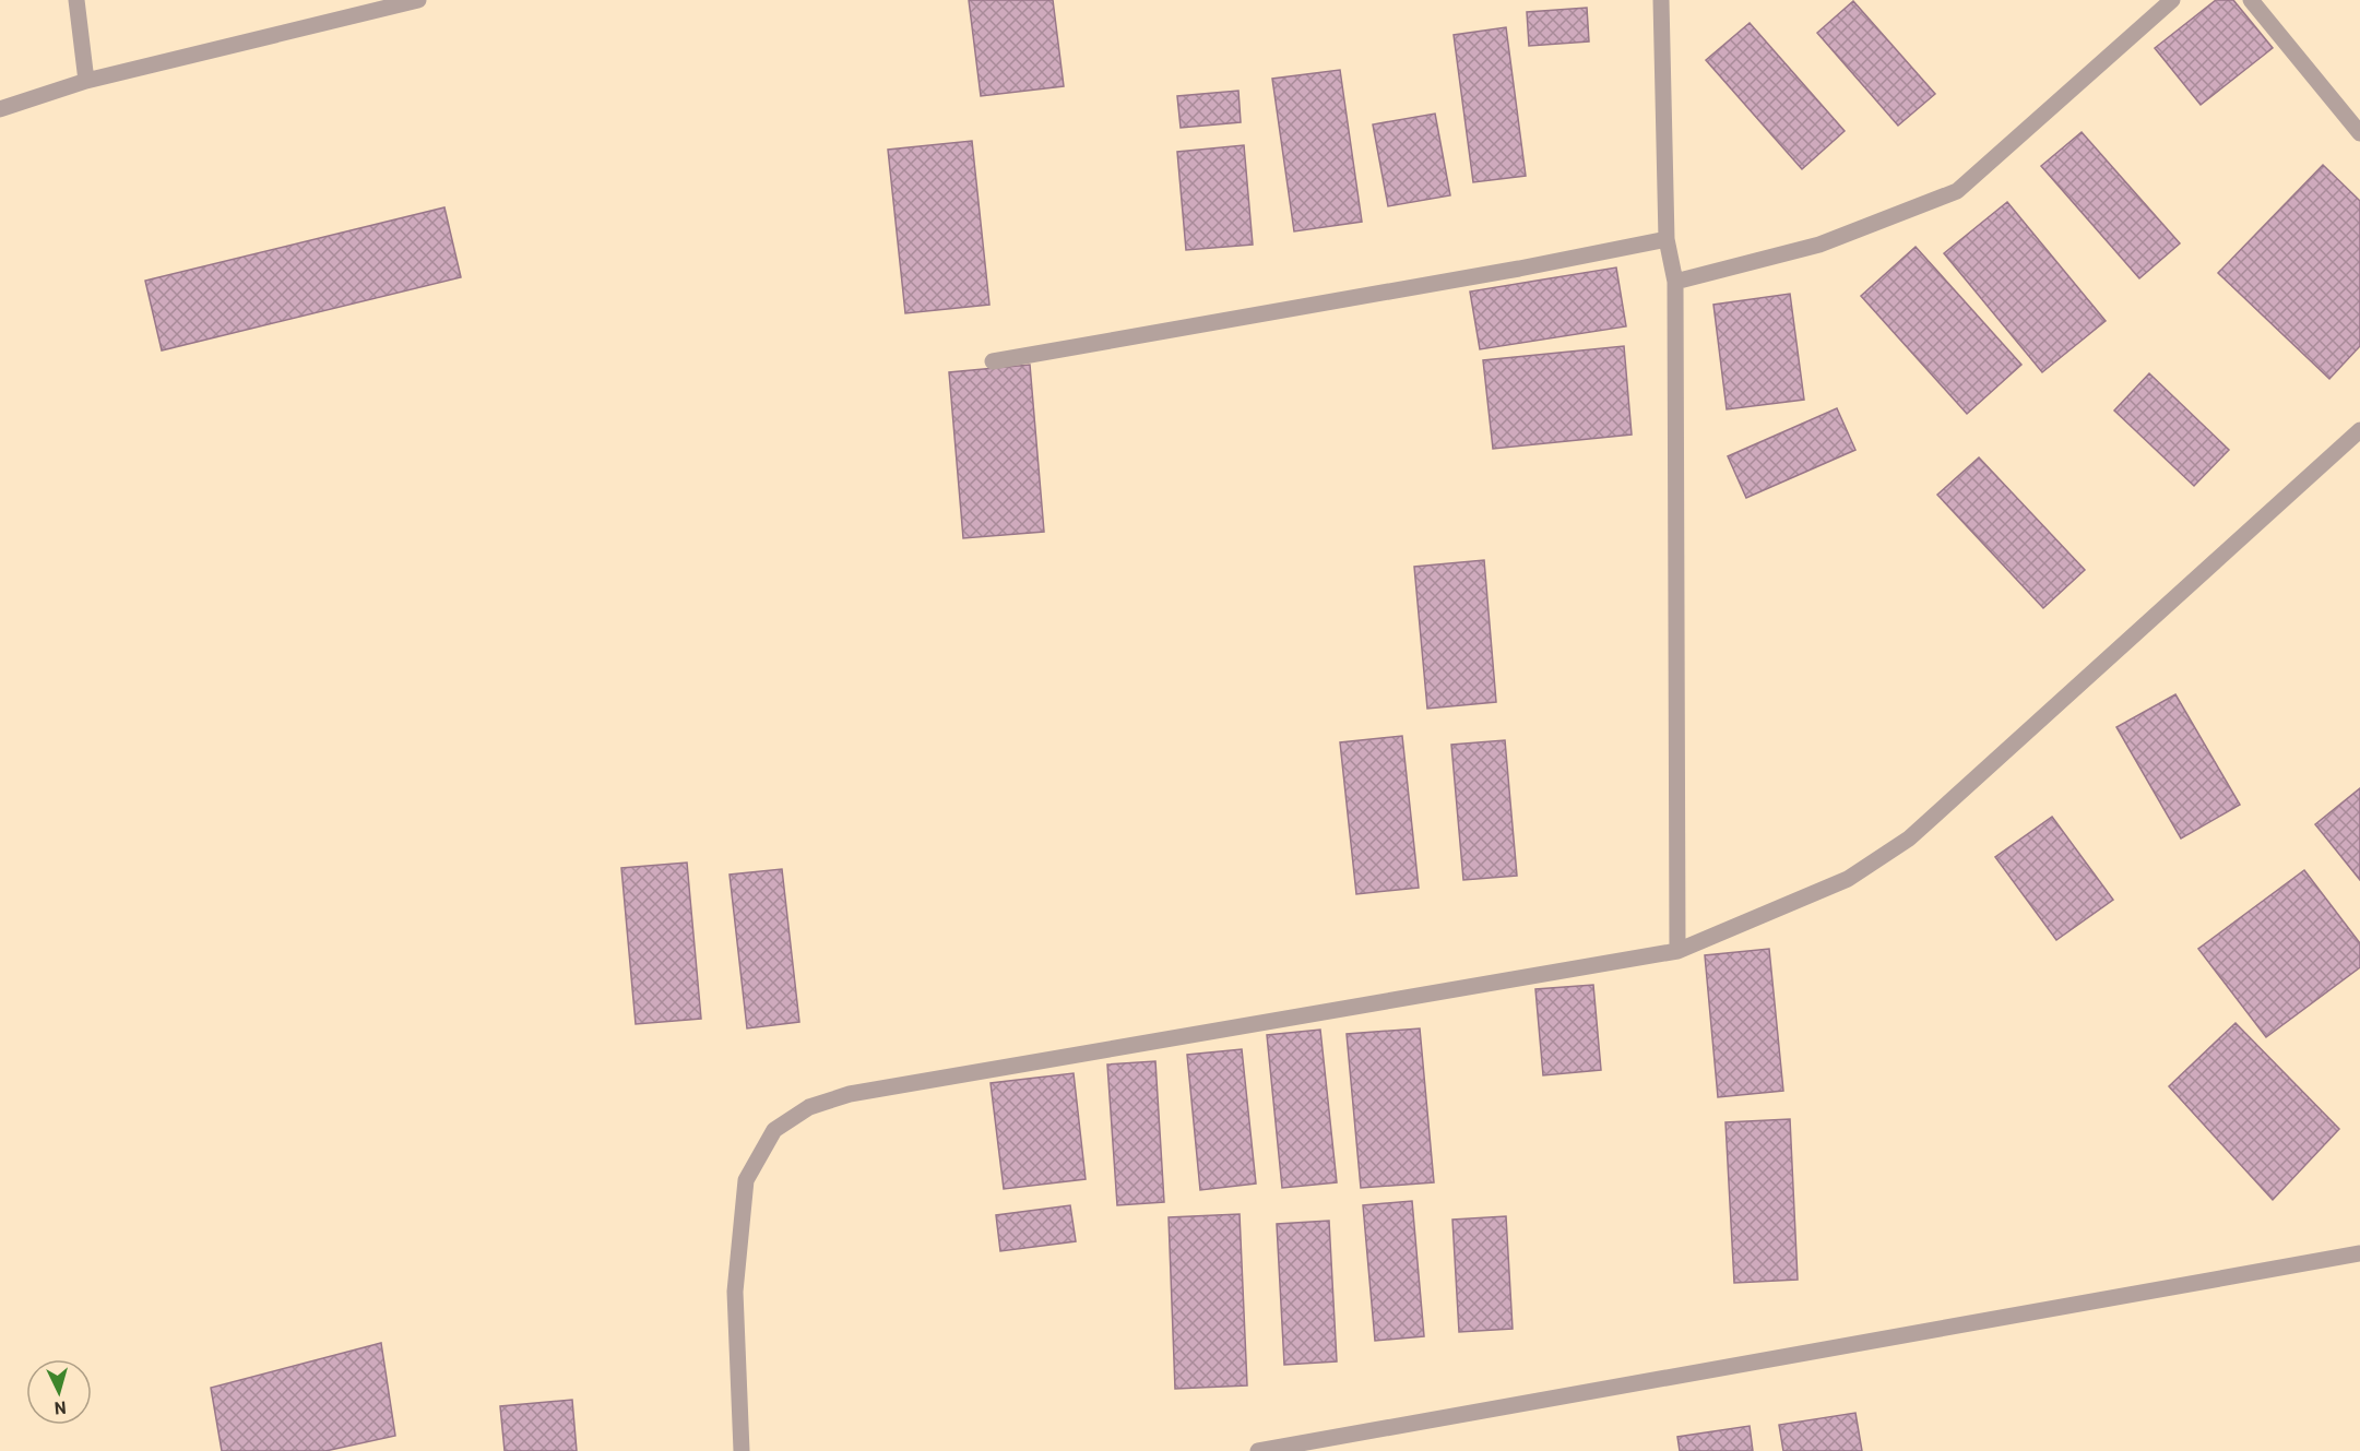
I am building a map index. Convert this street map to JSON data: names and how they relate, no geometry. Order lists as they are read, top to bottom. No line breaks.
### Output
{"north":"bottom"}
